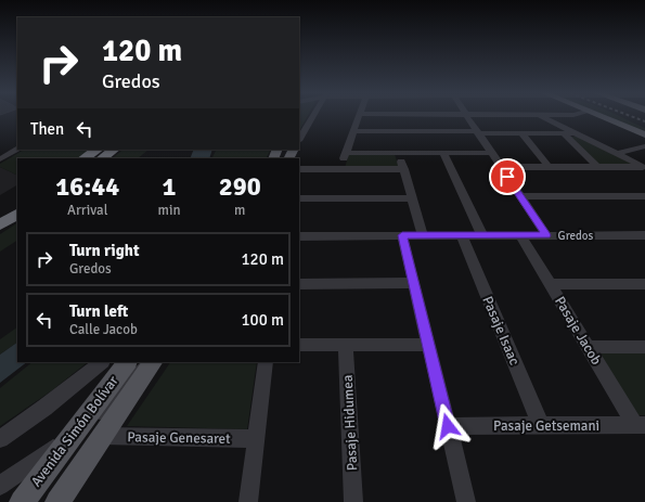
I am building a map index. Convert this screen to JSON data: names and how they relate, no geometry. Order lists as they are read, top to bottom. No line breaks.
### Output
{"streets":{"main road":["Avenida Simón Bolívar"],"street":["Gredos","Pasaje Isaac","Pasaje Jacob","Pasaje Hidumea","Pasaje Getsemani","Pasaje Genesaret"]},"crossings":[["Gredos","Pasaje Isaac"],["Gredos","Pasaje Jacob"],["Pasaje Isaac","Pasaje Getsemani"],["Pasaje Jacob","Pasaje Getsemani"],["Avenida Simón Bolívar","Pasaje Genesaret"]],"page":{"turn":["120 m","Gredos"],"then":"Then","eta":["16:44","Arrival","1","min","290","m"],"list":[{"name":"Turn right","note":"Gredos","value":"120 m"},{"name":"Turn left","note":"Calle Jacob","value":"100 m"}]}}
